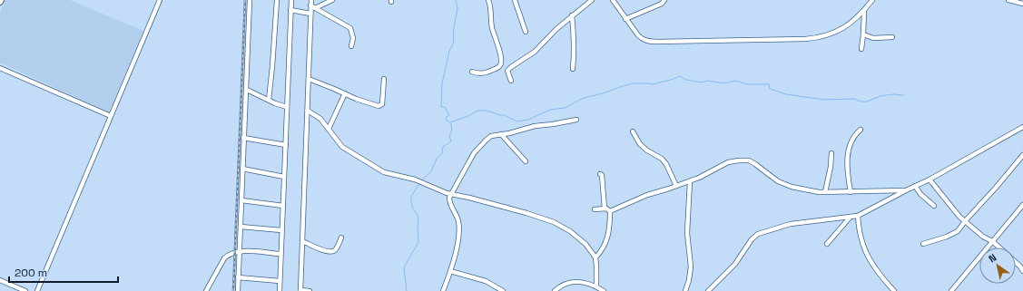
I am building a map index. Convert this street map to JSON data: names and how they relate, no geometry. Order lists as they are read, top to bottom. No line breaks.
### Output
{"scale_bar":"200 m","north":"top left"}
